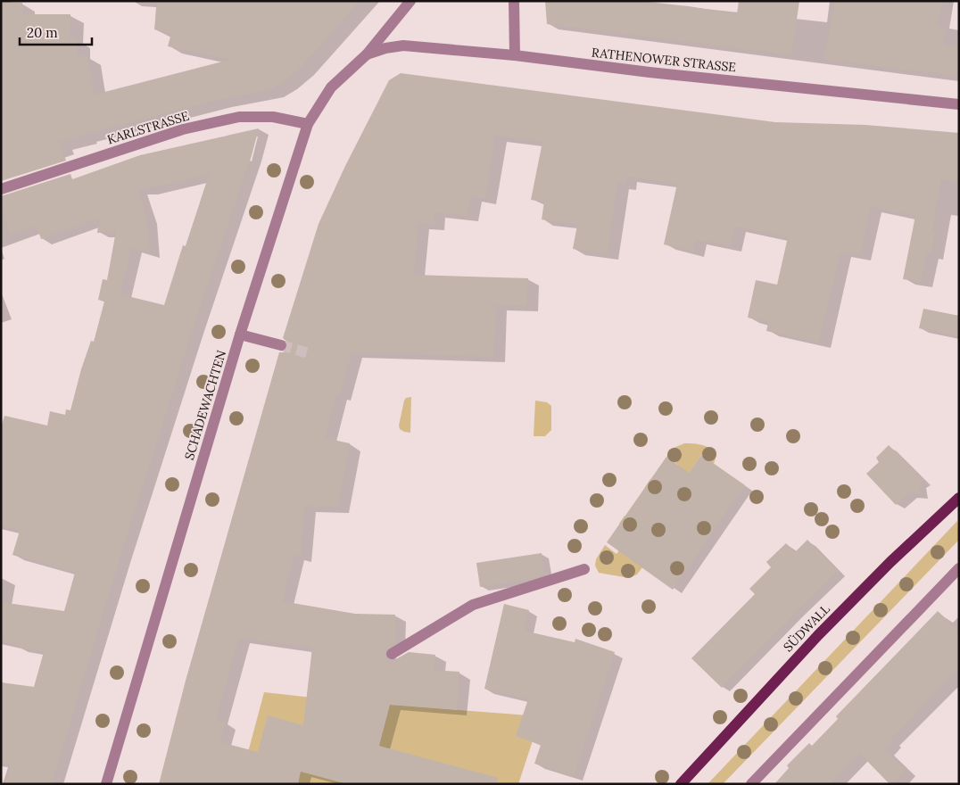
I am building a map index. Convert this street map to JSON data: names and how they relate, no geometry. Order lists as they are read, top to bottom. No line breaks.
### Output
{"streets":{"main road":["SÜDWALL"],"street":["RATHENOWER STRASSE","KARLSTRASSE","SCHADEWACHTEN"]},"crossings":[["RATHENOWER STRASSE","SCHADEWACHTEN"],["KARLSTRASSE","SCHADEWACHTEN"]],"scale_bar":"20 m"}
